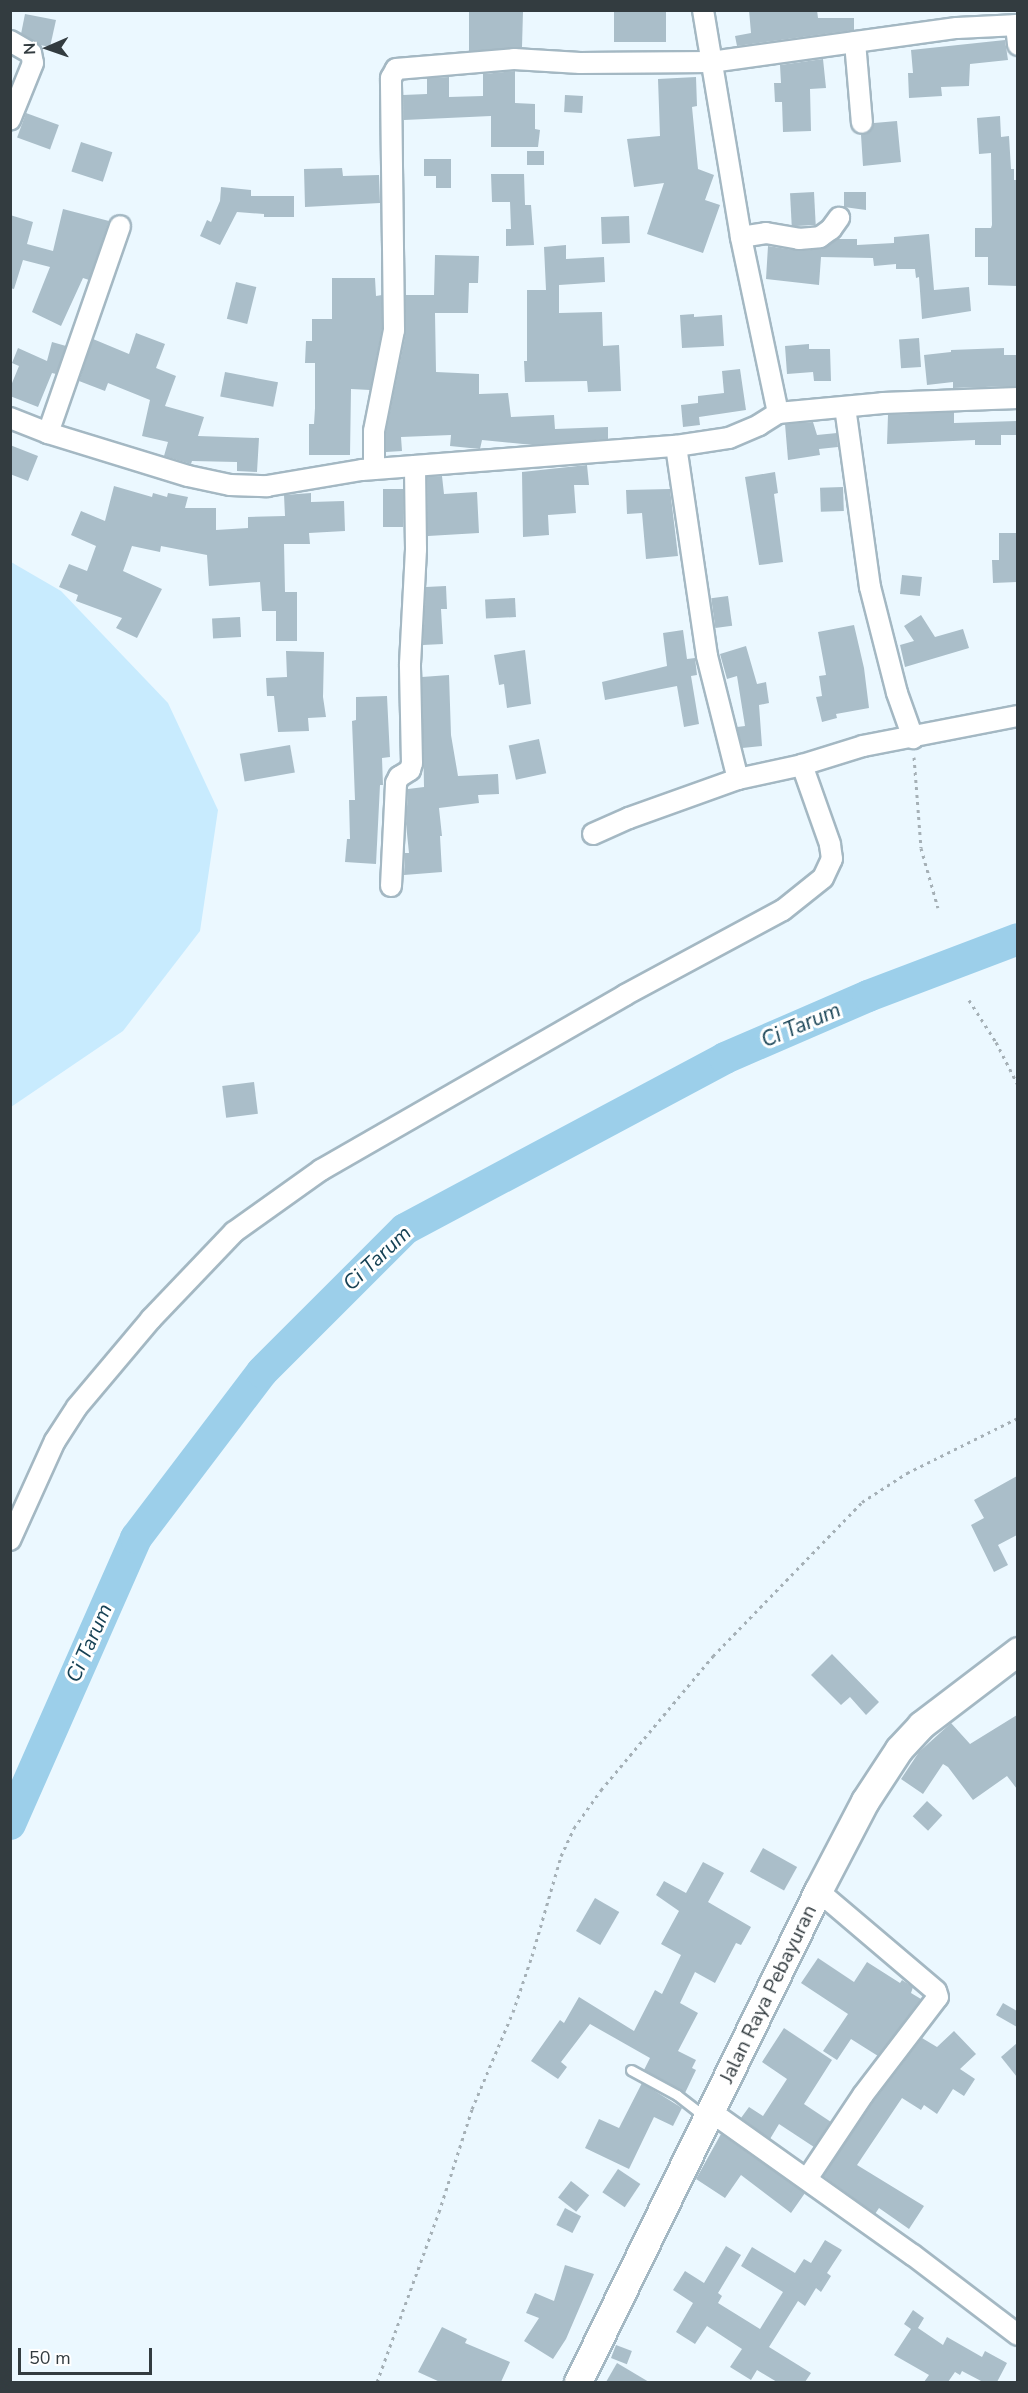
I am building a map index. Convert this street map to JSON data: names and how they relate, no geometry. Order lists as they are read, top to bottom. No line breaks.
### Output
{"streets":{"main road":["Jalan Raya Pebayuran"]},"water":["Ci Tarum"],"scale_bar":"50 m","north":"left"}
